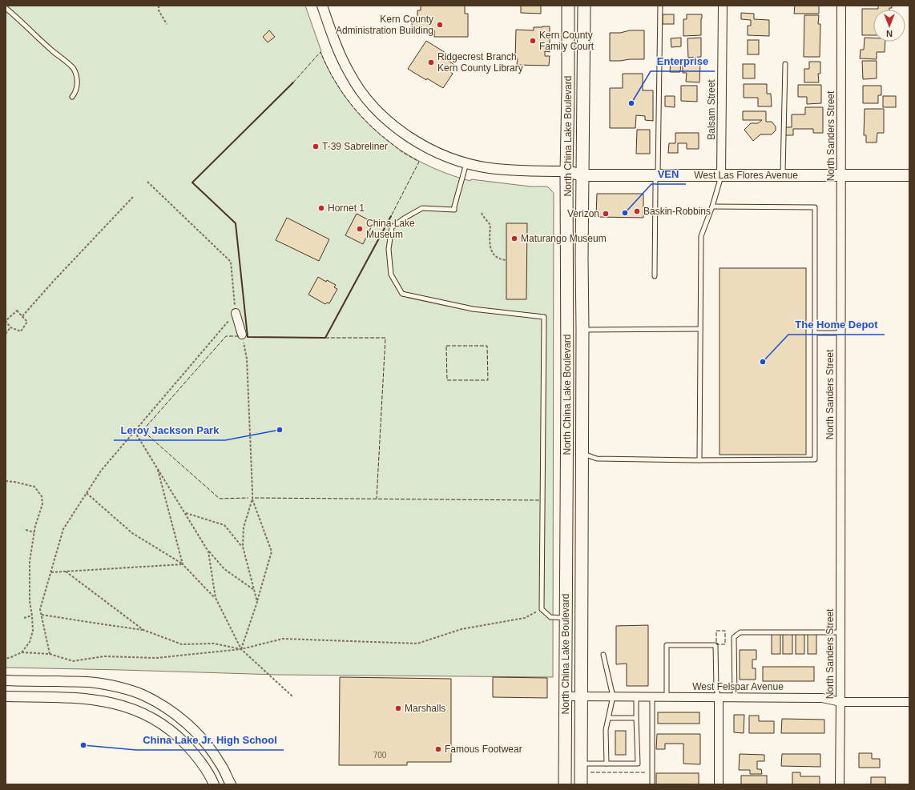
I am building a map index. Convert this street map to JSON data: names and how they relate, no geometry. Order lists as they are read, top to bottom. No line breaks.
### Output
{"streets":{"main road":["North China Lake Boulevard","West Las Flores Avenue"],"street":["Balsam Street","North Sanders Street","West Felspar Avenue"]},"crossings":[["Balsam Street","West Las Flores Avenue"],["North China Lake Boulevard","West Las Flores Avenue"],["North China Lake Boulevard","West Felspar Avenue"],["North Sanders Street","West Las Flores Avenue"],["North Sanders Street","West Felspar Avenue"]],"places":["Kern County Administration Building","Kern County Family Court","Ridgecrest Branch Kern County Library","Enterprise","T-39 Sabreliner","Hornet 1","Baskin-Robbins","VEN","Verizon","China Lake Museum","Maturango Museum","The Home Depot","Leroy Jackson Park","Marshalls","China Lake Jr. High School","Famous Footwear"],"house_numbers":["700"],"north":"bottom"}
